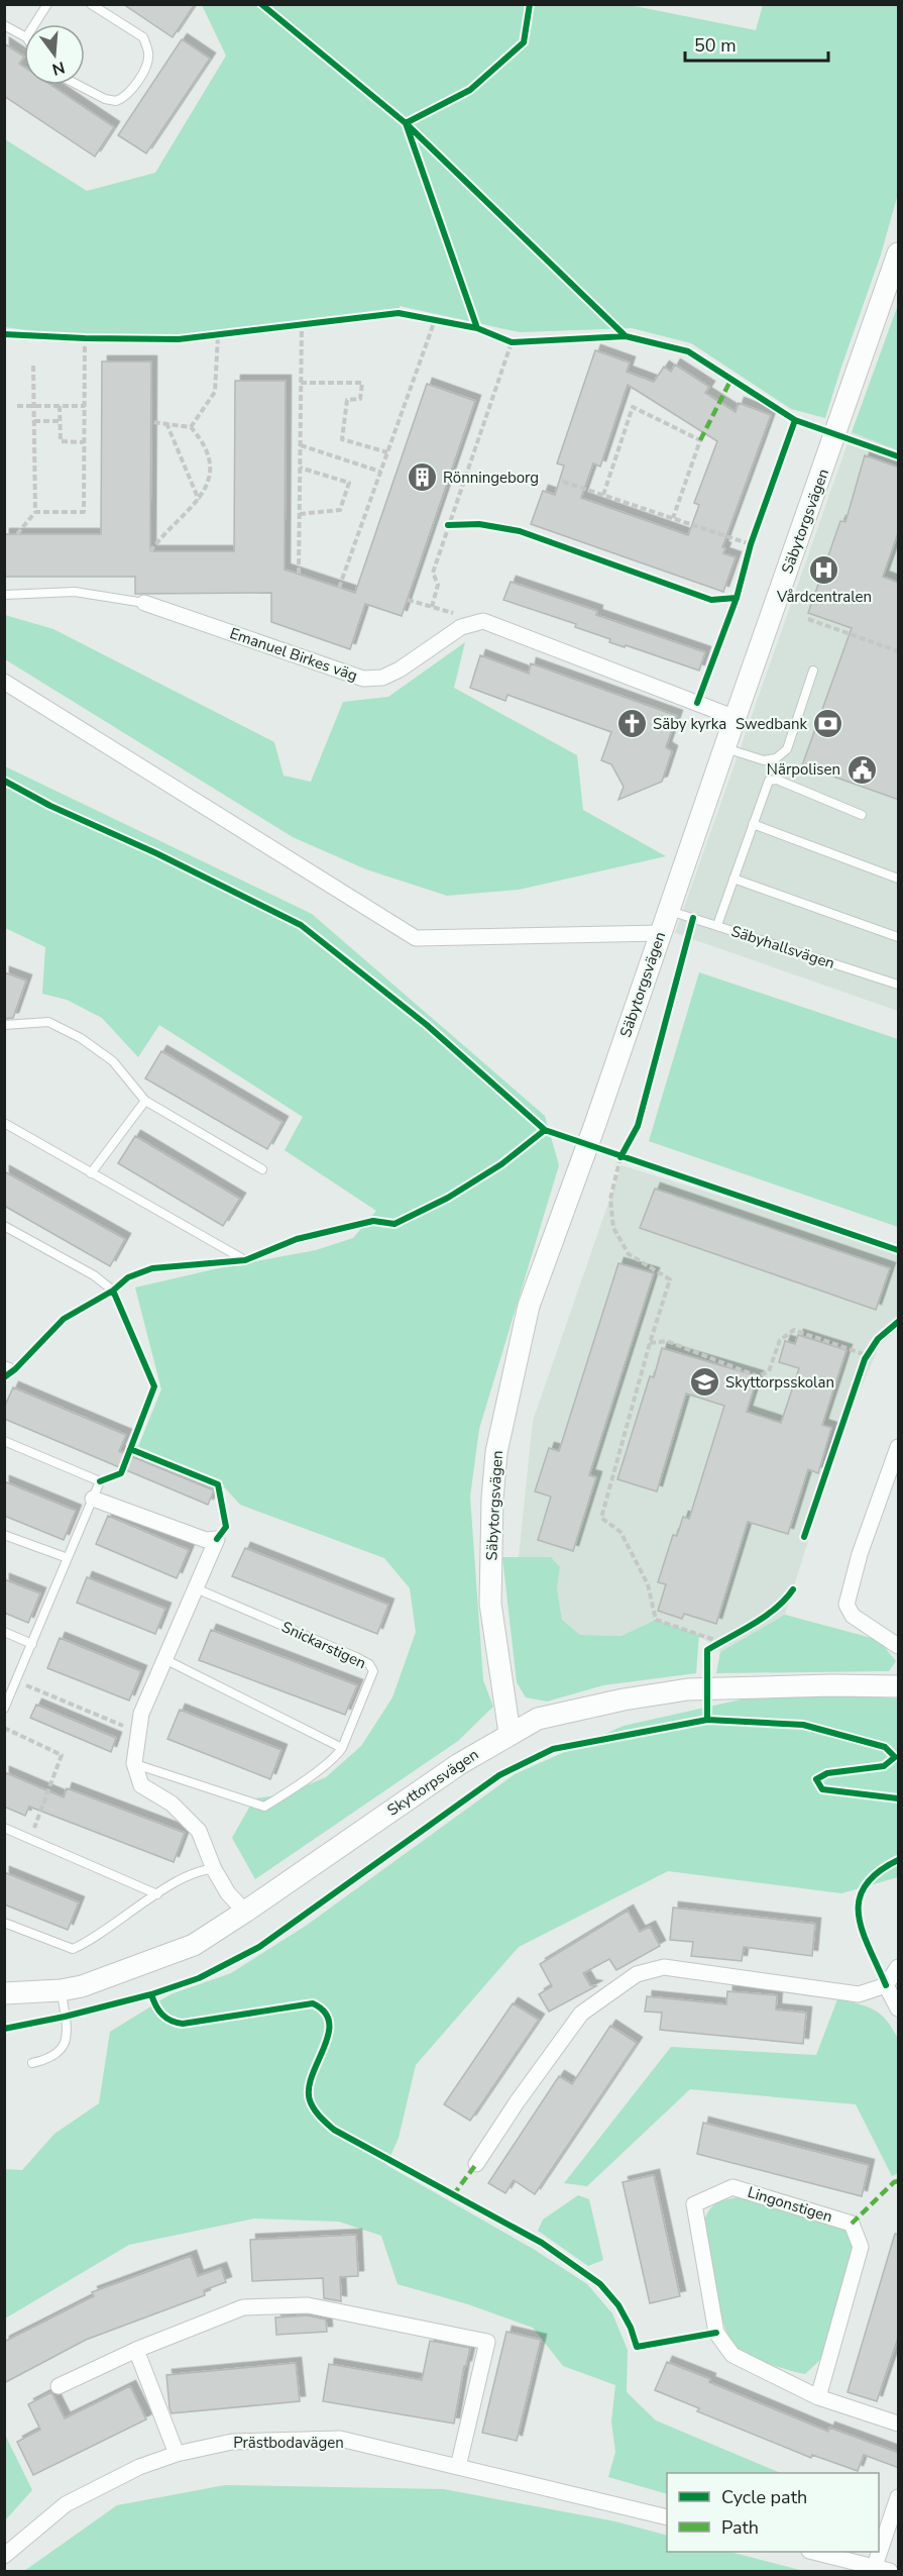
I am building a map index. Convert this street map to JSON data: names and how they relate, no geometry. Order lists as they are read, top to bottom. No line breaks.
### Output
{"streets":{"street":["Säbytorgsvägen","Emanuel Birkes väg","Skyttorpsvägen","Lingonstigen","Prästbodavägen"],"lane":["Säbyhallsvägen","Snickarstigen"]},"crossings":[["Säbytorgsvägen","Säbyhallsvägen"],["Säbytorgsvägen","Skyttorpsvägen"]],"places":{"building":["Rönningeborg"],"hospital":["Vårdcentralen"],"church":["Säby kyrka"],"bank":["Swedbank"],"public building":["Närpolisen"],"school or university":["Skyttorpsskolan"]},"legend":["Cycle path","Path"],"scale_bar":"50 m","north":"bottom"}
